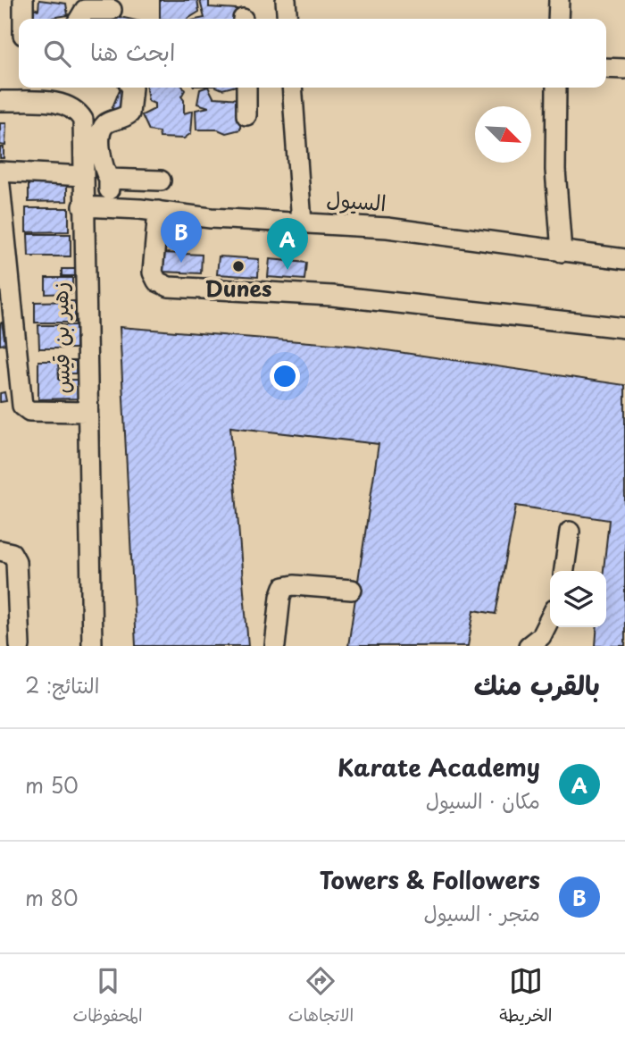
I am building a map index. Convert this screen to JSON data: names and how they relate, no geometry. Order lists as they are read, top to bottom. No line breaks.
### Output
{"streets":{"street":["السيول","زهير بن قيس"]},"crossings":[["السيول","زهير بن قيس"]],"places":["Dunes"],"north":"bottom right","page":{"search":"ابحث هنا","pins":["B","A"],"heading":["بالقرب منك","النتائج: 2"],"list":[{"mark":"A","name":"Karate Academy","note":"مكان · السيول","value":"50 m"},{"mark":"B","name":"Towers & Followers","note":"متجر · السيول","value":"80 m"}],"nav":["الخريطة","الاتجاهات","المحفوظات"]}}
